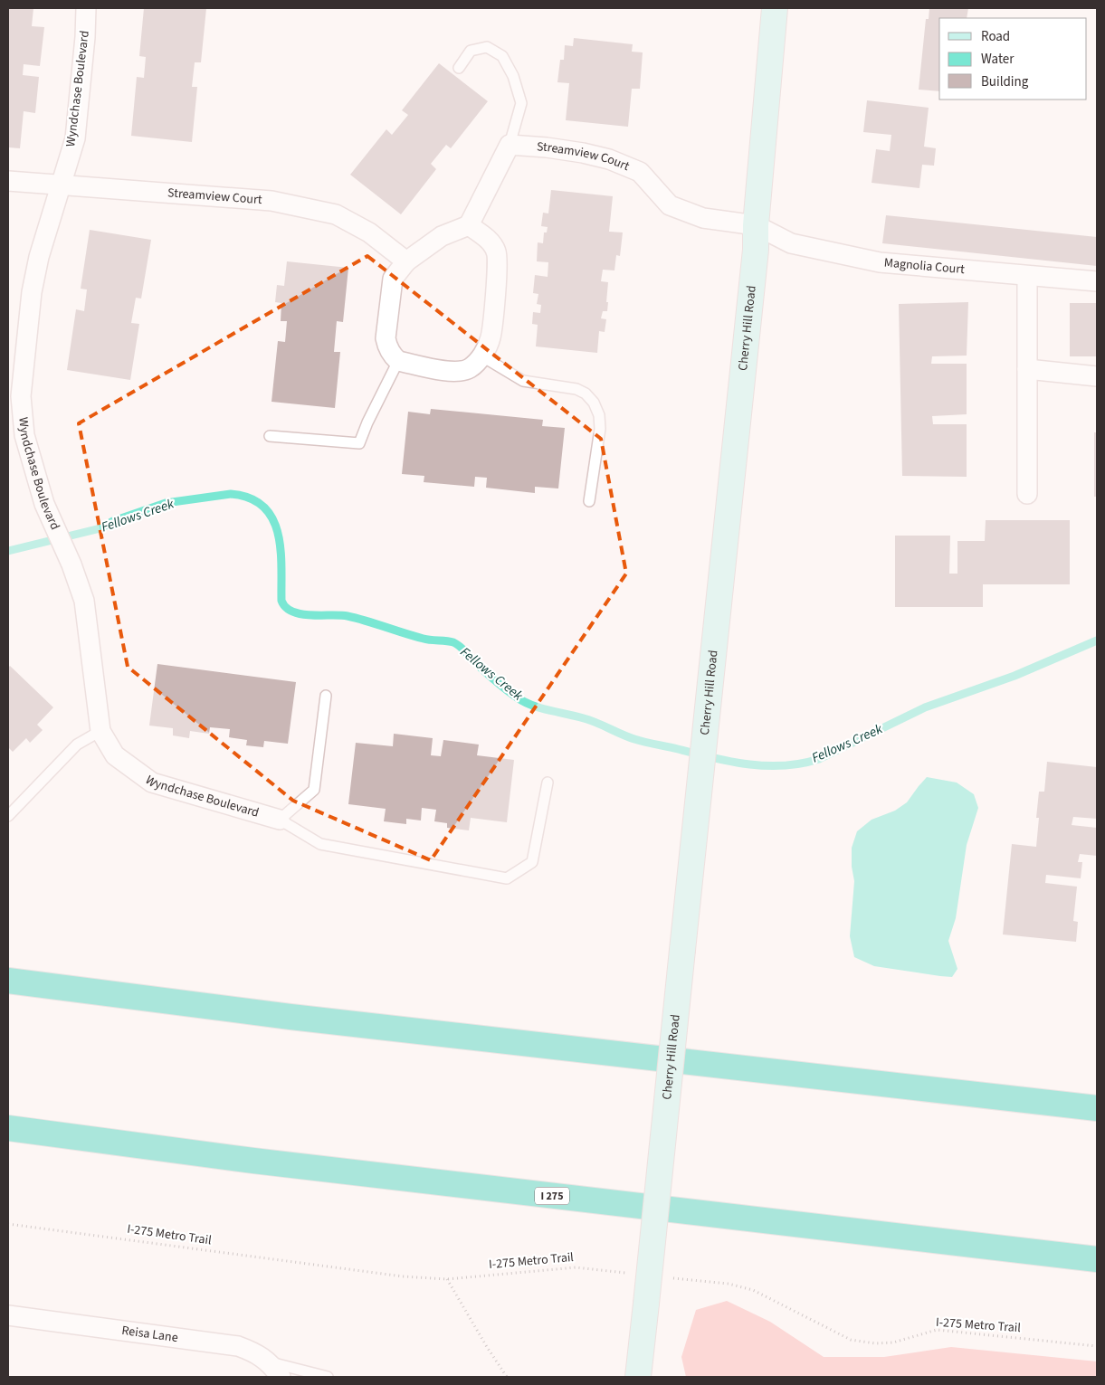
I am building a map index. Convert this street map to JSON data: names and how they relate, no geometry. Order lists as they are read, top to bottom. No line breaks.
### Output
{"streets":{"highway":["I 275"],"main road":["Cherry Hill Road"],"street":["Wyndchase Boulevard","Streamview Court","Magnolia Court","Reisa Lane"],"path":["I-275 Metro Trail"]},"crossings":[["Wyndchase Boulevard","Streamview Court"],["Streamview Court","Magnolia Court"],["Streamview Court","Cherry Hill Road"],["Magnolia Court","Cherry Hill Road"]],"water":["Fellows Creek"],"legend":["Road","Water","Building"]}
